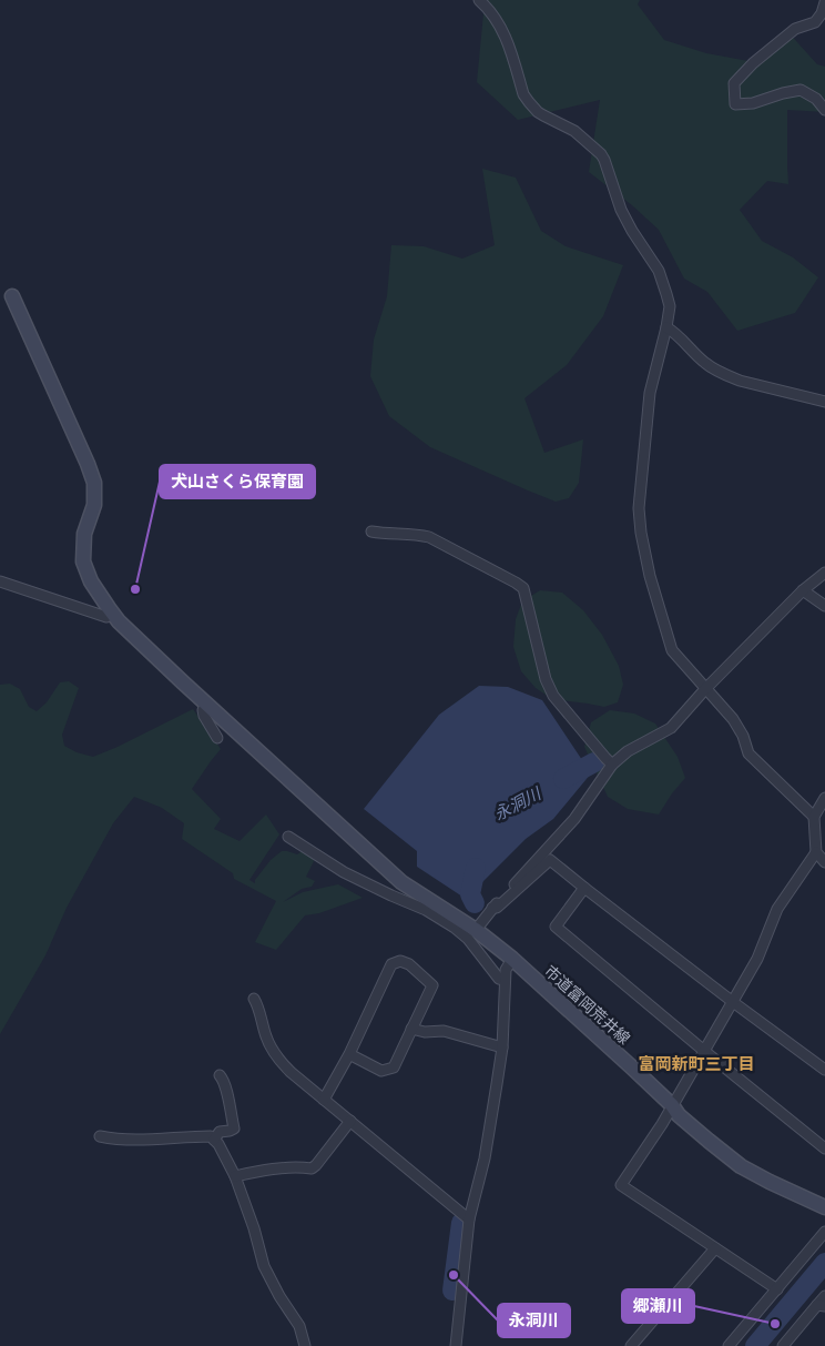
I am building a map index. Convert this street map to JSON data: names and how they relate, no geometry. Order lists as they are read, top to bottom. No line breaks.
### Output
{"streets":{"street":["市道富岡荒井線"]},"districts":["富岡新町三丁目"],"water":["永洞川"],"places":["犬山さくら保育園","永洞川","郷瀬川"]}
